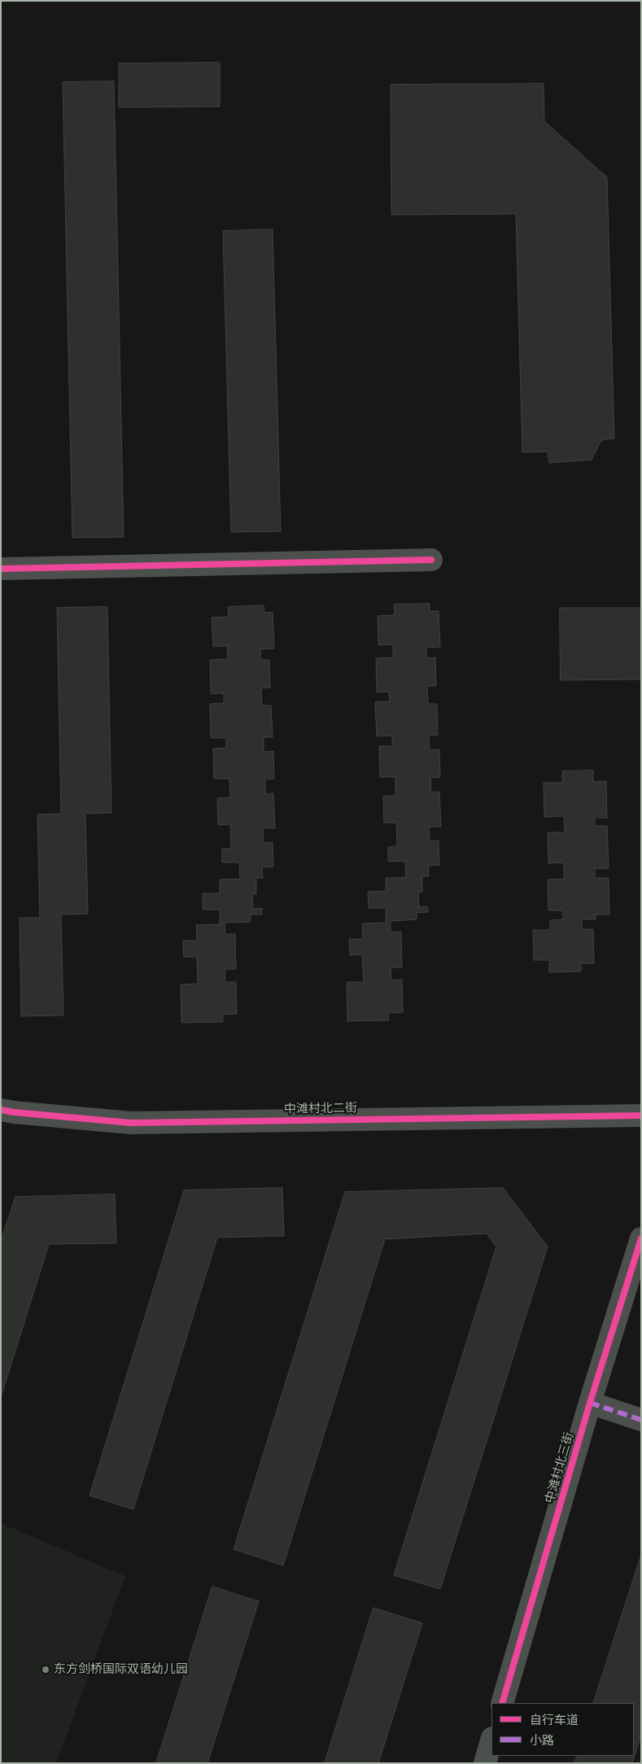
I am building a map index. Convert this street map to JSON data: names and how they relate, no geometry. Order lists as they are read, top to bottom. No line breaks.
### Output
{"streets":{"street":["中滩村北二街","中滩村北三街"]},"places":["东方剑桥国际双语幼儿园"],"legend":["自行车道","小路"]}
